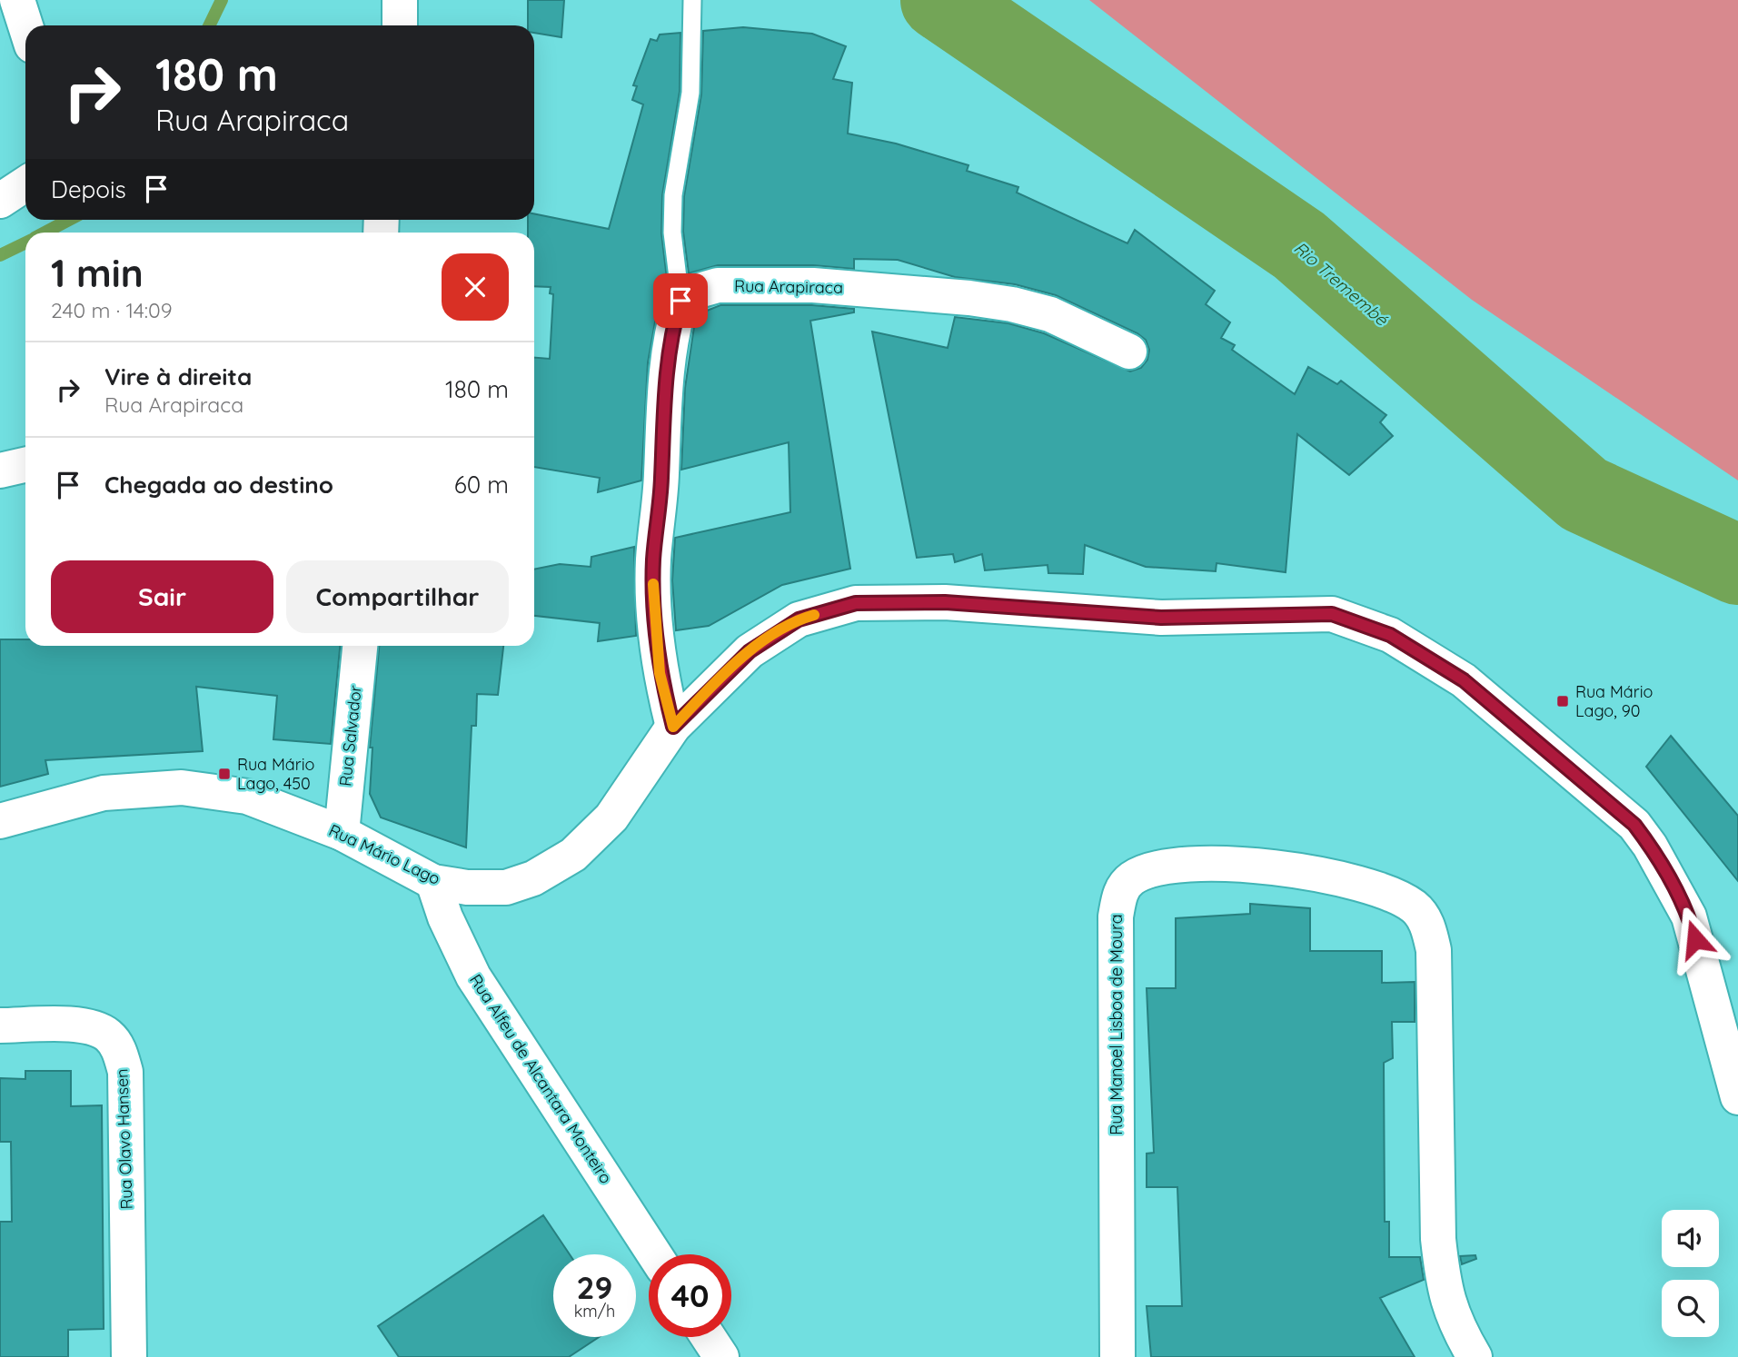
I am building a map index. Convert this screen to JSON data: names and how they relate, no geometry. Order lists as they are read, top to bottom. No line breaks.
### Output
{"streets":{"street":["Rua Arapiraca","Rua Salvador","Rua Mário Lago","Rua Manoel Lisboa de Moura","Rua Alfeu de Alcantara Monteiro","Rua Olavo Hansen"]},"crossings":[["Rua Salvador","Rua Mário Lago"],["Rua Mário Lago","Rua Alfeu de Alcantara Monteiro"]],"water":["Rio Tremembé"],"places":{"transit":["Rua Mário Lago, 90","Rua Mário Lago, 450"]},"page":{"turn":["180 m","Rua Arapiraca"],"then":"Depois","heading":["1 min","240 m · 14:09"],"list":[{"name":"Vire à direita","note":"Rua Arapiraca","value":"180 m"},{"name":"Chegada ao destino","value":"60 m"}],"buttons":["Sair","Compartilhar"],"speed":"29 km/h","limit":"40"}}
